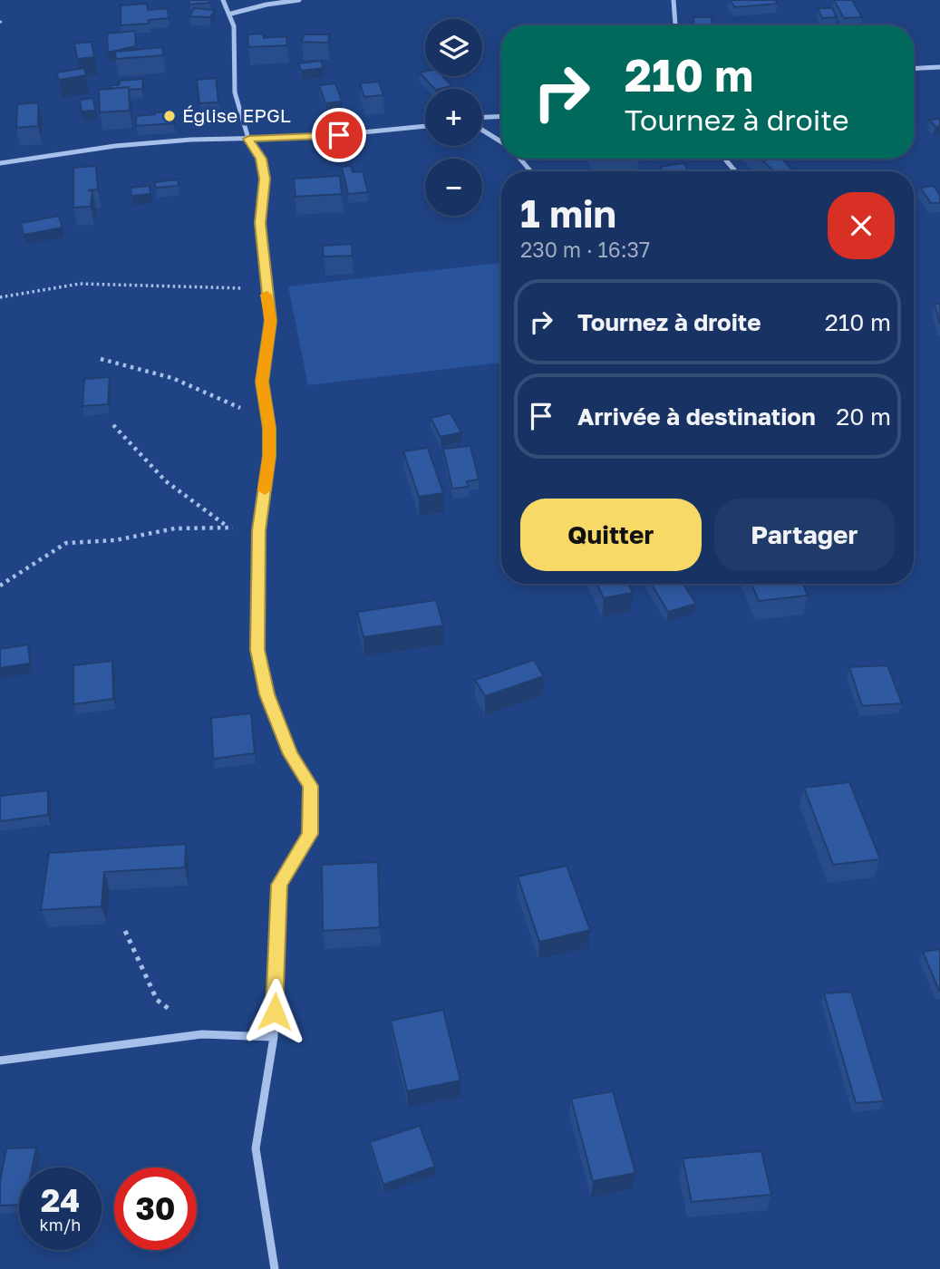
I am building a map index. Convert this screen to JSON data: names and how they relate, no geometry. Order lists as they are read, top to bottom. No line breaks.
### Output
{"places":["Église EPGL"],"page":{"map_buttons":["+","−"],"turn":["210 m","Tournez à droite"],"heading":["1 min","230 m · 16:37"],"list":[{"name":"Tournez à droite","value":"210 m"},{"name":"Arrivée à destination","value":"20 m"}],"buttons":["Quitter","Partager"],"speed":"24 km/h","limit":"30"}}
